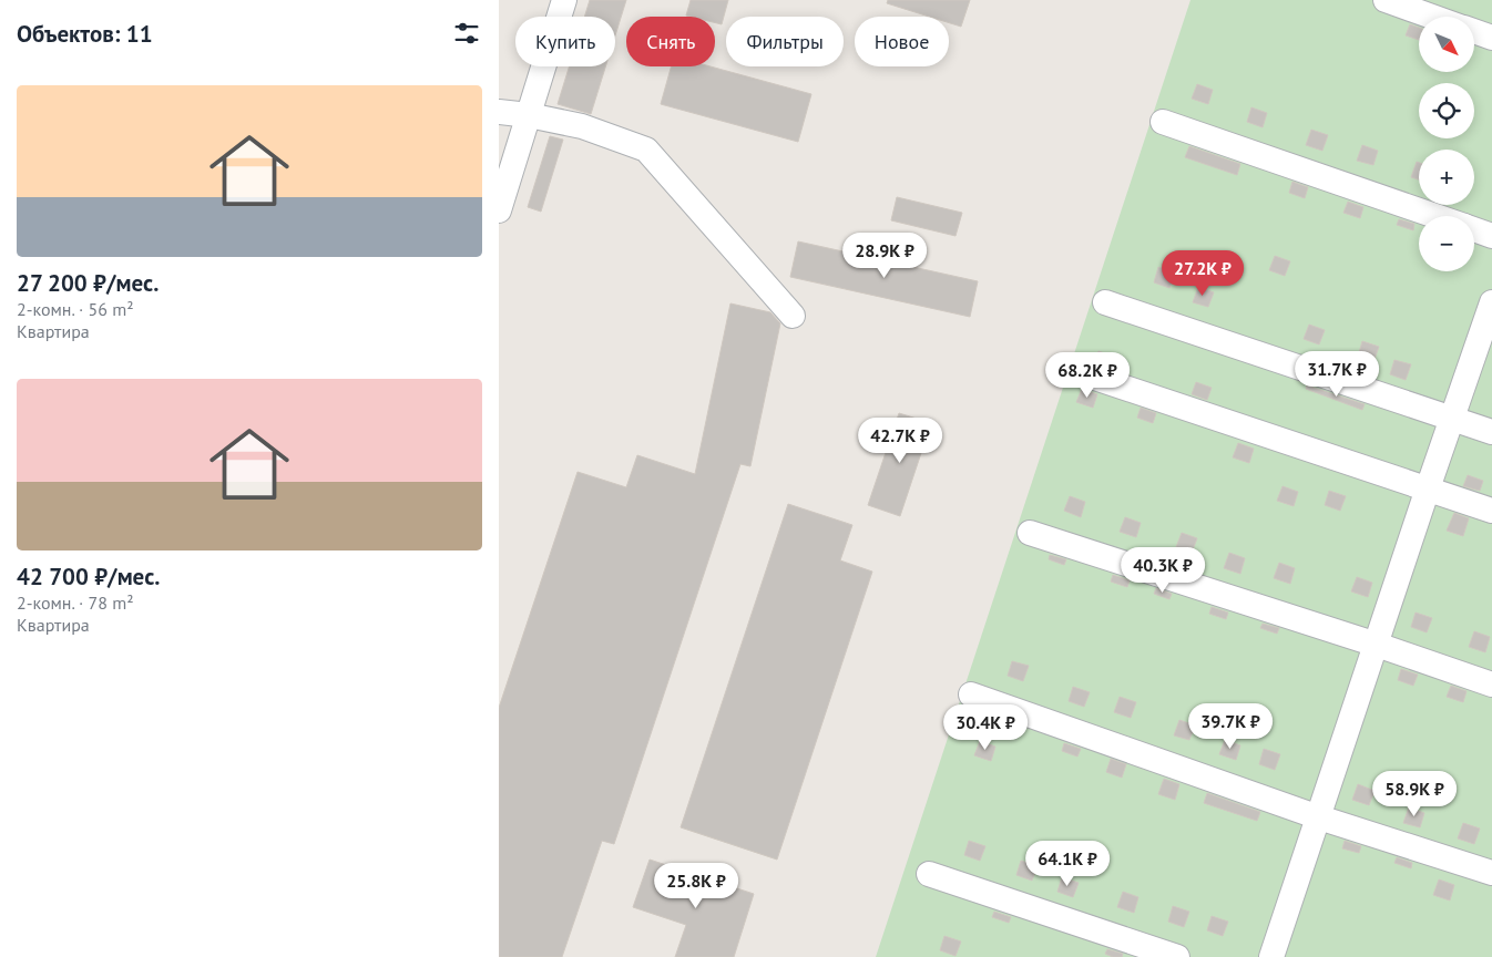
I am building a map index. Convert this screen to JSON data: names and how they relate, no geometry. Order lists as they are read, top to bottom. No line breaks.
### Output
{"north":"bottom right","page":{"heading":"Объектов: 11","map_buttons":["+","−"],"chip":["Купить","Снять","Фильтры","Новое"],"list":[{"name":"27 200 ₽/мес.","note":"2-комн. · 56 m² · Квартира"},{"name":"42 700 ₽/мес.","note":"2-комн. · 78 m² · Квартира"}],"price":["28.9K ₽","27.2K ₽","31.7K ₽","68.2K ₽","42.7K ₽","40.3K ₽","39.7K ₽","30.4K ₽","58.9K ₽","64.1K ₽","25.8K ₽"]}}
